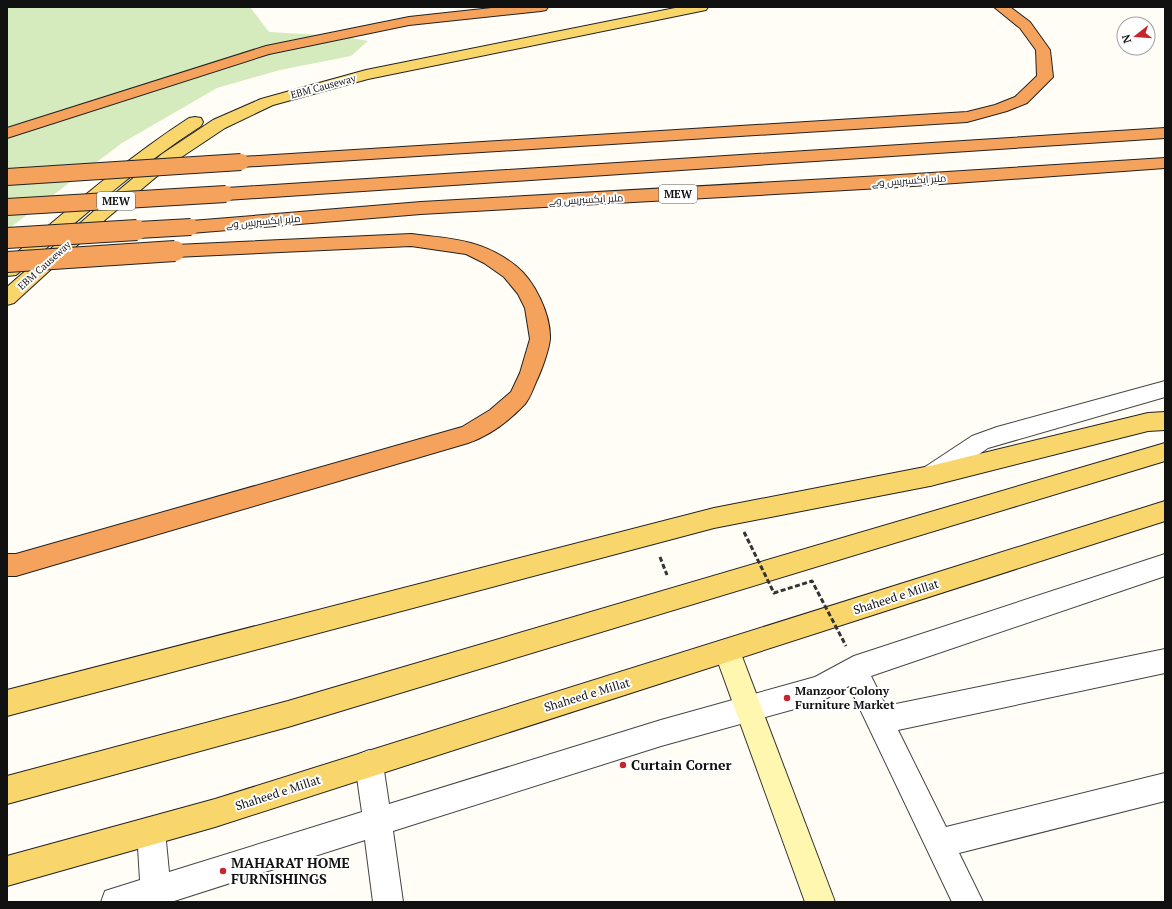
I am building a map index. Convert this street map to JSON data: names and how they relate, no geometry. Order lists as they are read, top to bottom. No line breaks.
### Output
{"streets":{"highway":["ملیر ایکسپریس وے","MEW"],"main road":["EBM Causeway","Shaheed e Millat"]},"places":["Manzoor Colony Furniture Market","Curtain Corner","MAHARAT HOME FURNISHINGS"],"north":"left"}
